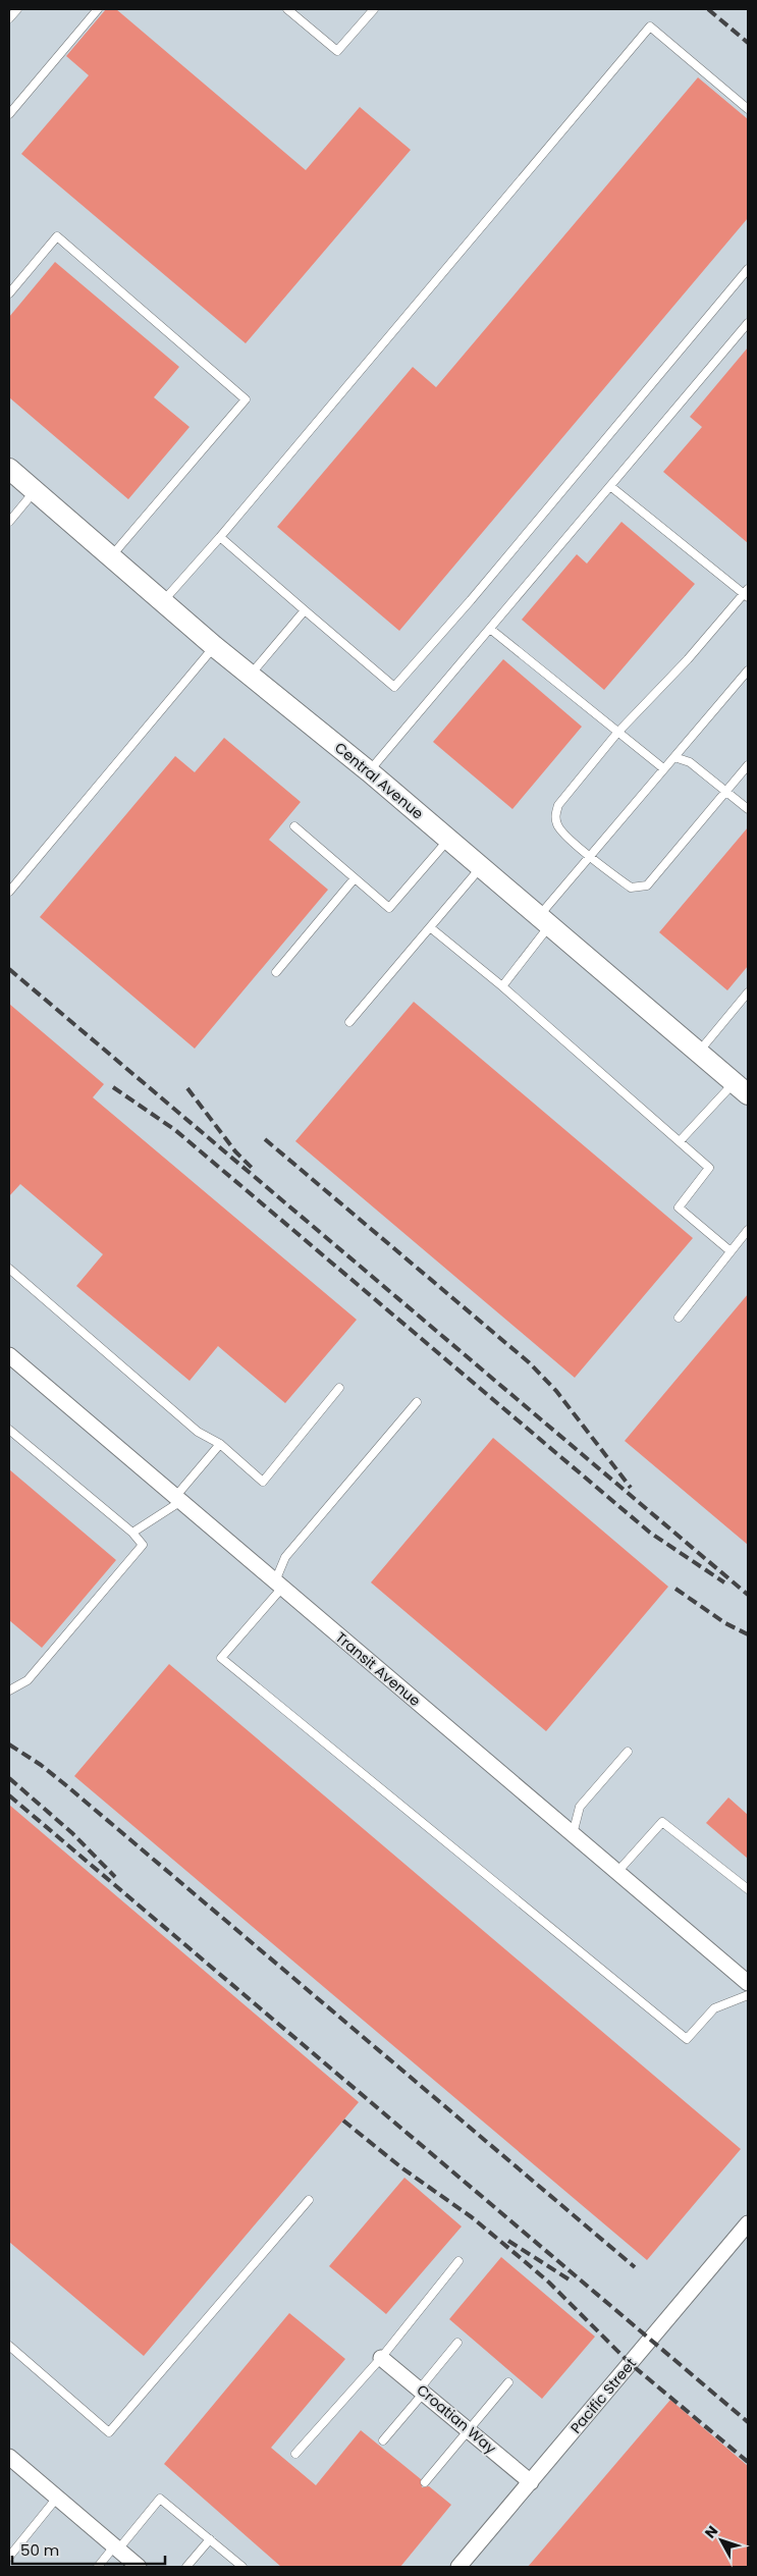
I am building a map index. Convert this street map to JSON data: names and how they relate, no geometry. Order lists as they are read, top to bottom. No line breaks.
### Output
{"streets":{"street":["Central Avenue","Transit Avenue","Pacific Street","Croatian Way"]},"crossings":[["Pacific Street","Croatian Way"]],"scale_bar":"50 m","north":"top left"}
